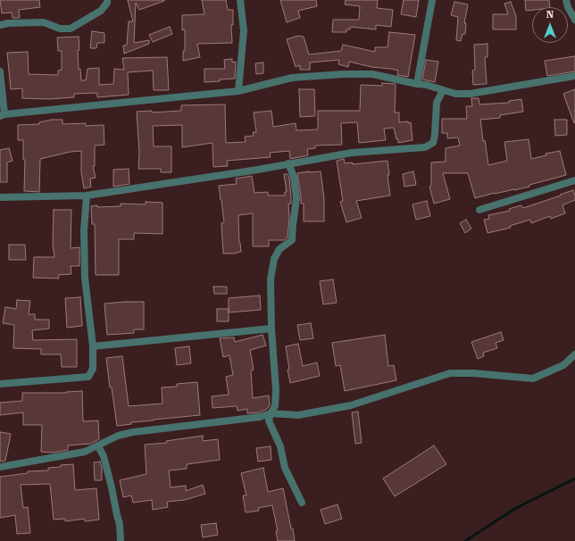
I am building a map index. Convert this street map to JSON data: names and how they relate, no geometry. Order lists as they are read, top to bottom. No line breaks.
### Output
{"north":"top"}
